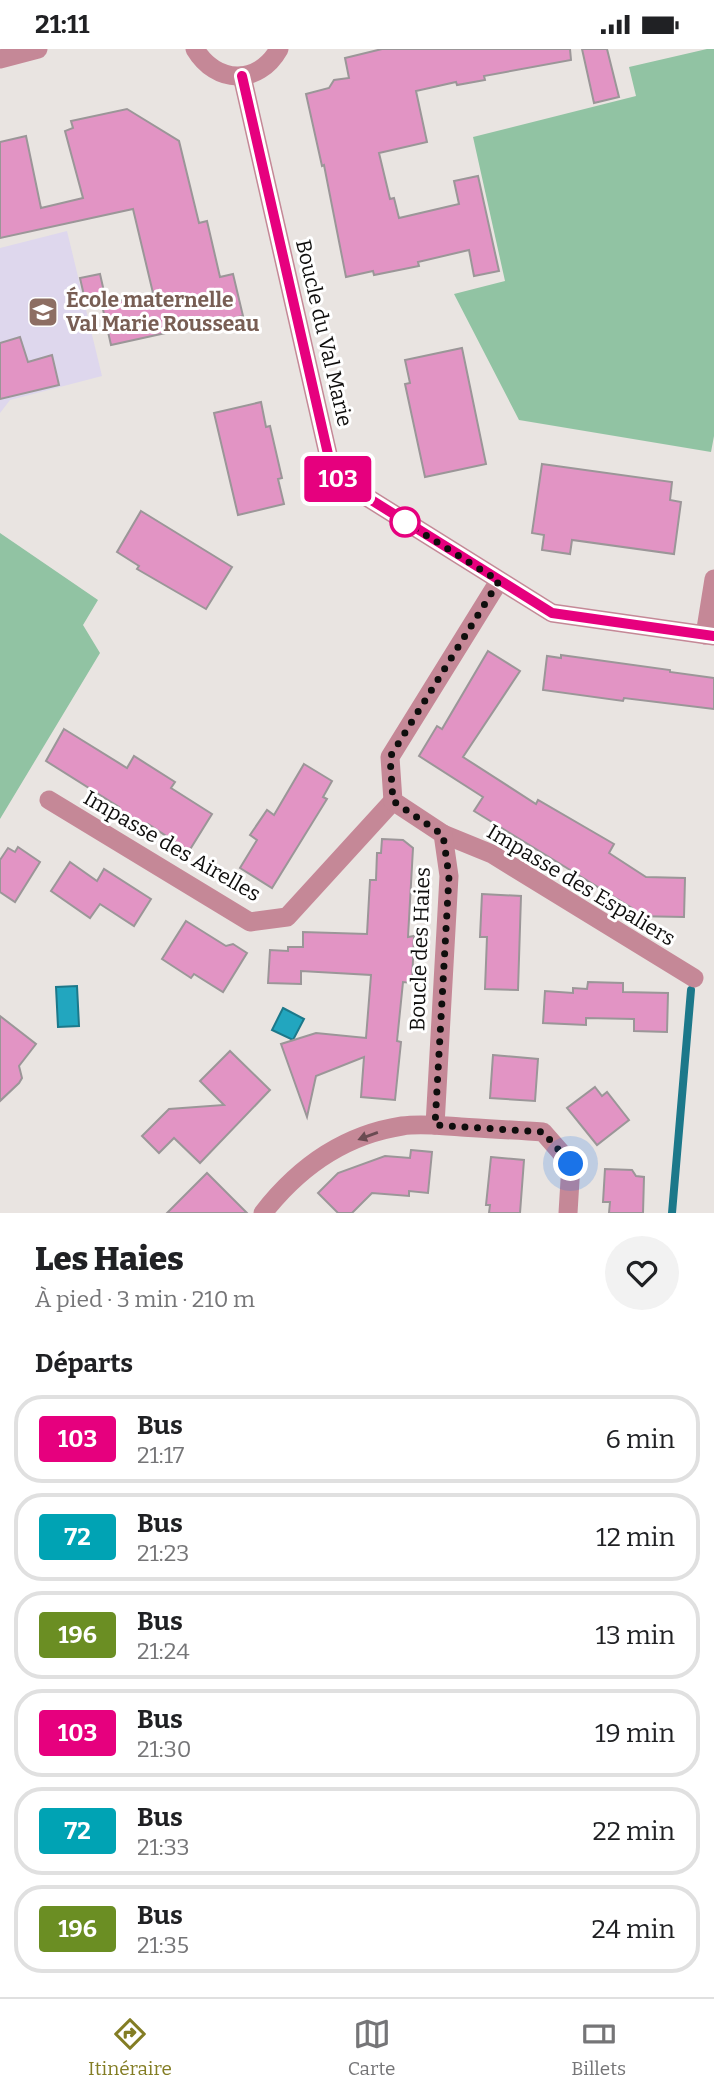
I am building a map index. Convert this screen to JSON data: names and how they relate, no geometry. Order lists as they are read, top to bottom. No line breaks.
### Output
{"streets":{"street":["Boucle du Val Marie","Impasse des Airelles","Impasse des Espaliers","Boucle des Haies"]},"crossings":[["Impasse des Espaliers","Boucle des Haies"]],"places":{"school or university":["École maternelle Val Marie Rousseau"]},"lines":["bus line 103"],"page":{"status":"21:11","on_map":"103","heading":[["Les Haies","À pied · 3 min · 210 m"],"Départs"],"list":[{"mark":"103","name":"Bus","note":"21:17","value":"6 min"},{"mark":"72","name":"Bus","note":"21:23","value":"12 min"},{"mark":"196","name":"Bus","note":"21:24","value":"13 min"},{"mark":"103","name":"Bus","note":"21:30","value":"19 min"},{"mark":"72","name":"Bus","note":"21:33","value":"22 min"},{"mark":"196","name":"Bus","note":"21:35","value":"24 min"}],"tabs":["Itinéraire","Carte","Billets"]}}
